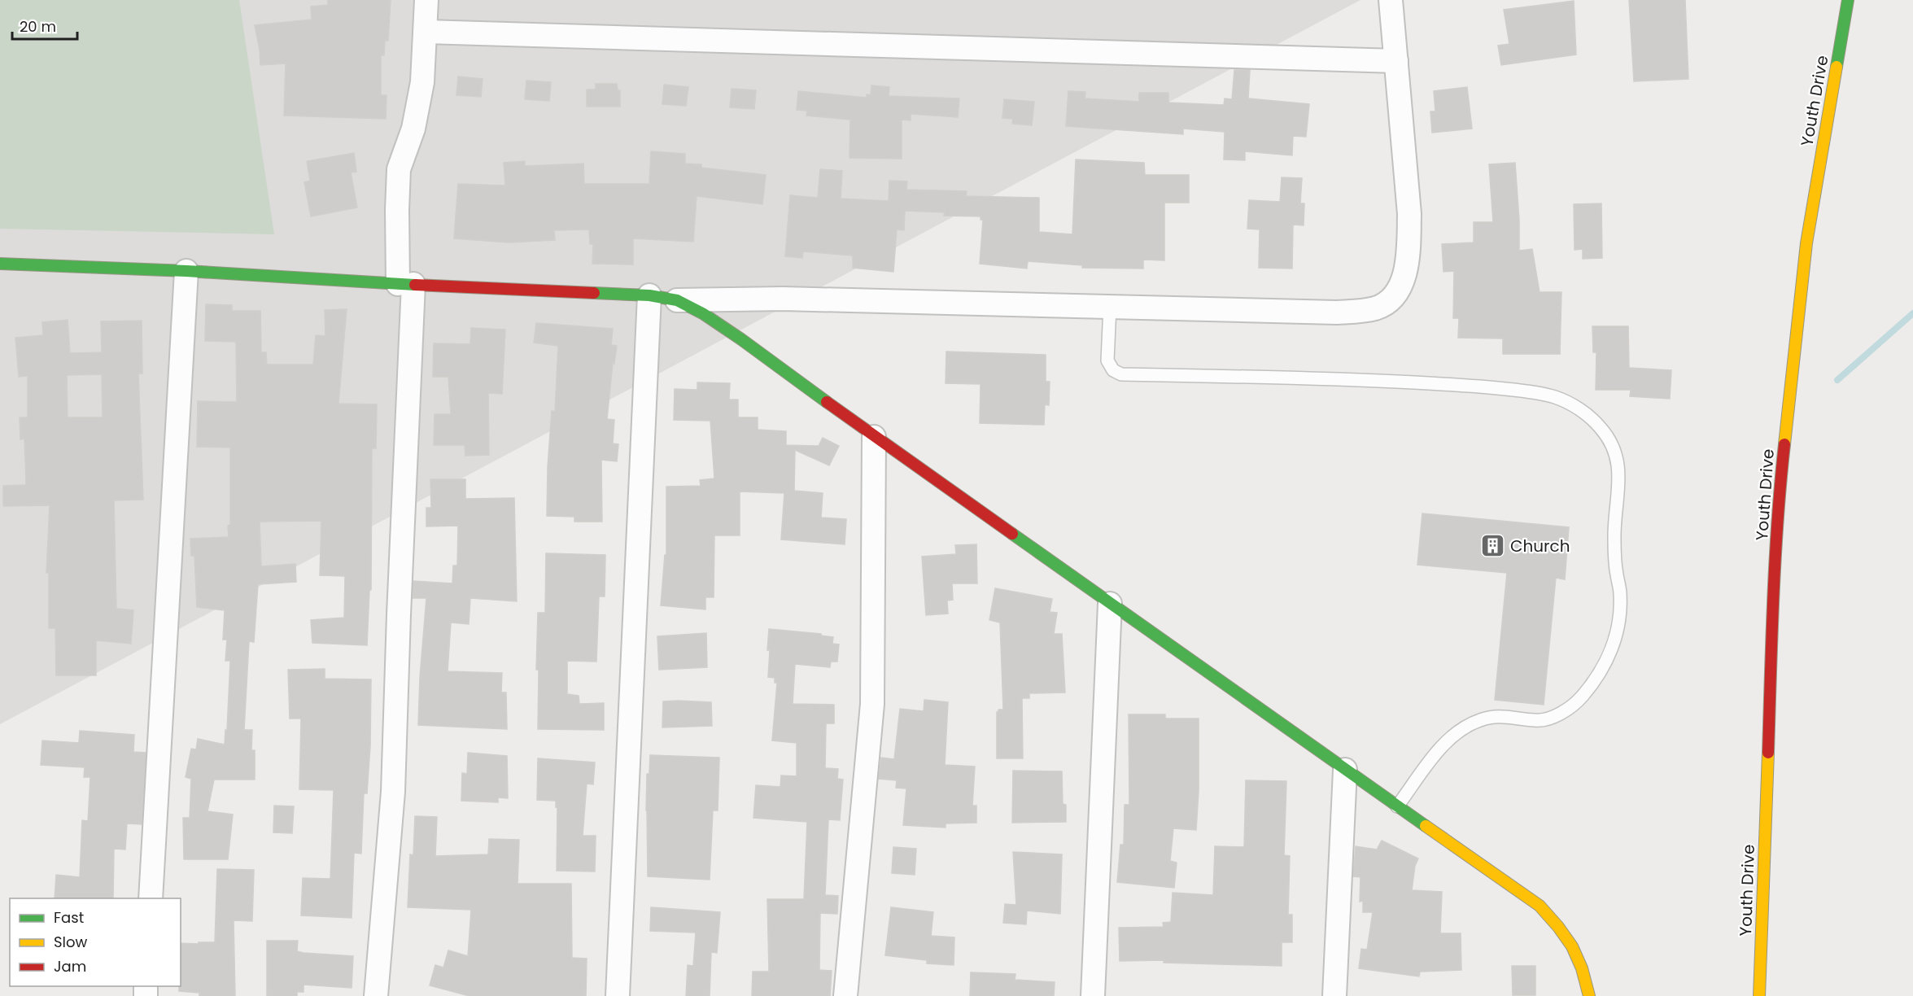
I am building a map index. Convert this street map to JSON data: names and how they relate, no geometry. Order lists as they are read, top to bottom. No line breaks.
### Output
{"streets":{"street":["Youth Drive"]},"places":{"building":["Church"]},"legend":["Fast","Slow","Jam"],"scale_bar":"20 m"}
